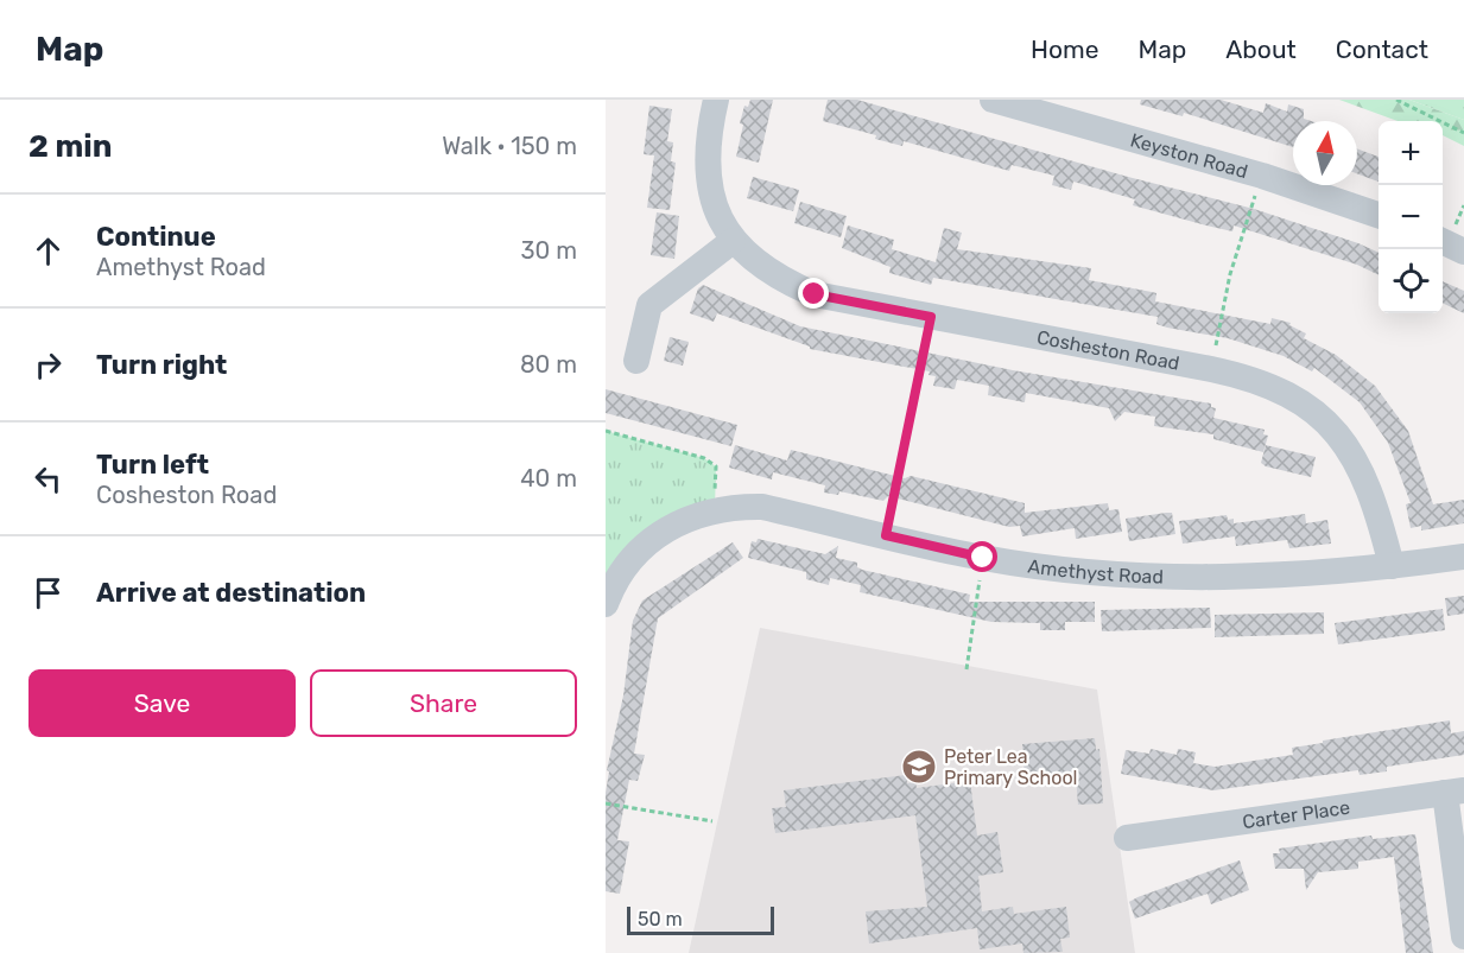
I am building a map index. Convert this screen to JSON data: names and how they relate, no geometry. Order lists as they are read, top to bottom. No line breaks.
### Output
{"streets":{"street":["Keyston Road","Cosheston Road","Amethyst Road","Carter Place"]},"crossings":[["Cosheston Road","Amethyst Road"]],"places":{"school or university":["Peter Lea Primary School"]},"scale_bar":"50 m","north":"top","page":{"header":"Map","nav":["Home","Map","About","Contact"],"heading":["2 min","Walk · 150 m"],"map_buttons":["+","−"],"list":[["Continue","Amethyst Road","30 m"],["Turn right","80 m"],["Turn left","Cosheston Road","40 m"],"Arrive at destination"],"buttons":["Save","Share"],"scale":"50 m"}}
